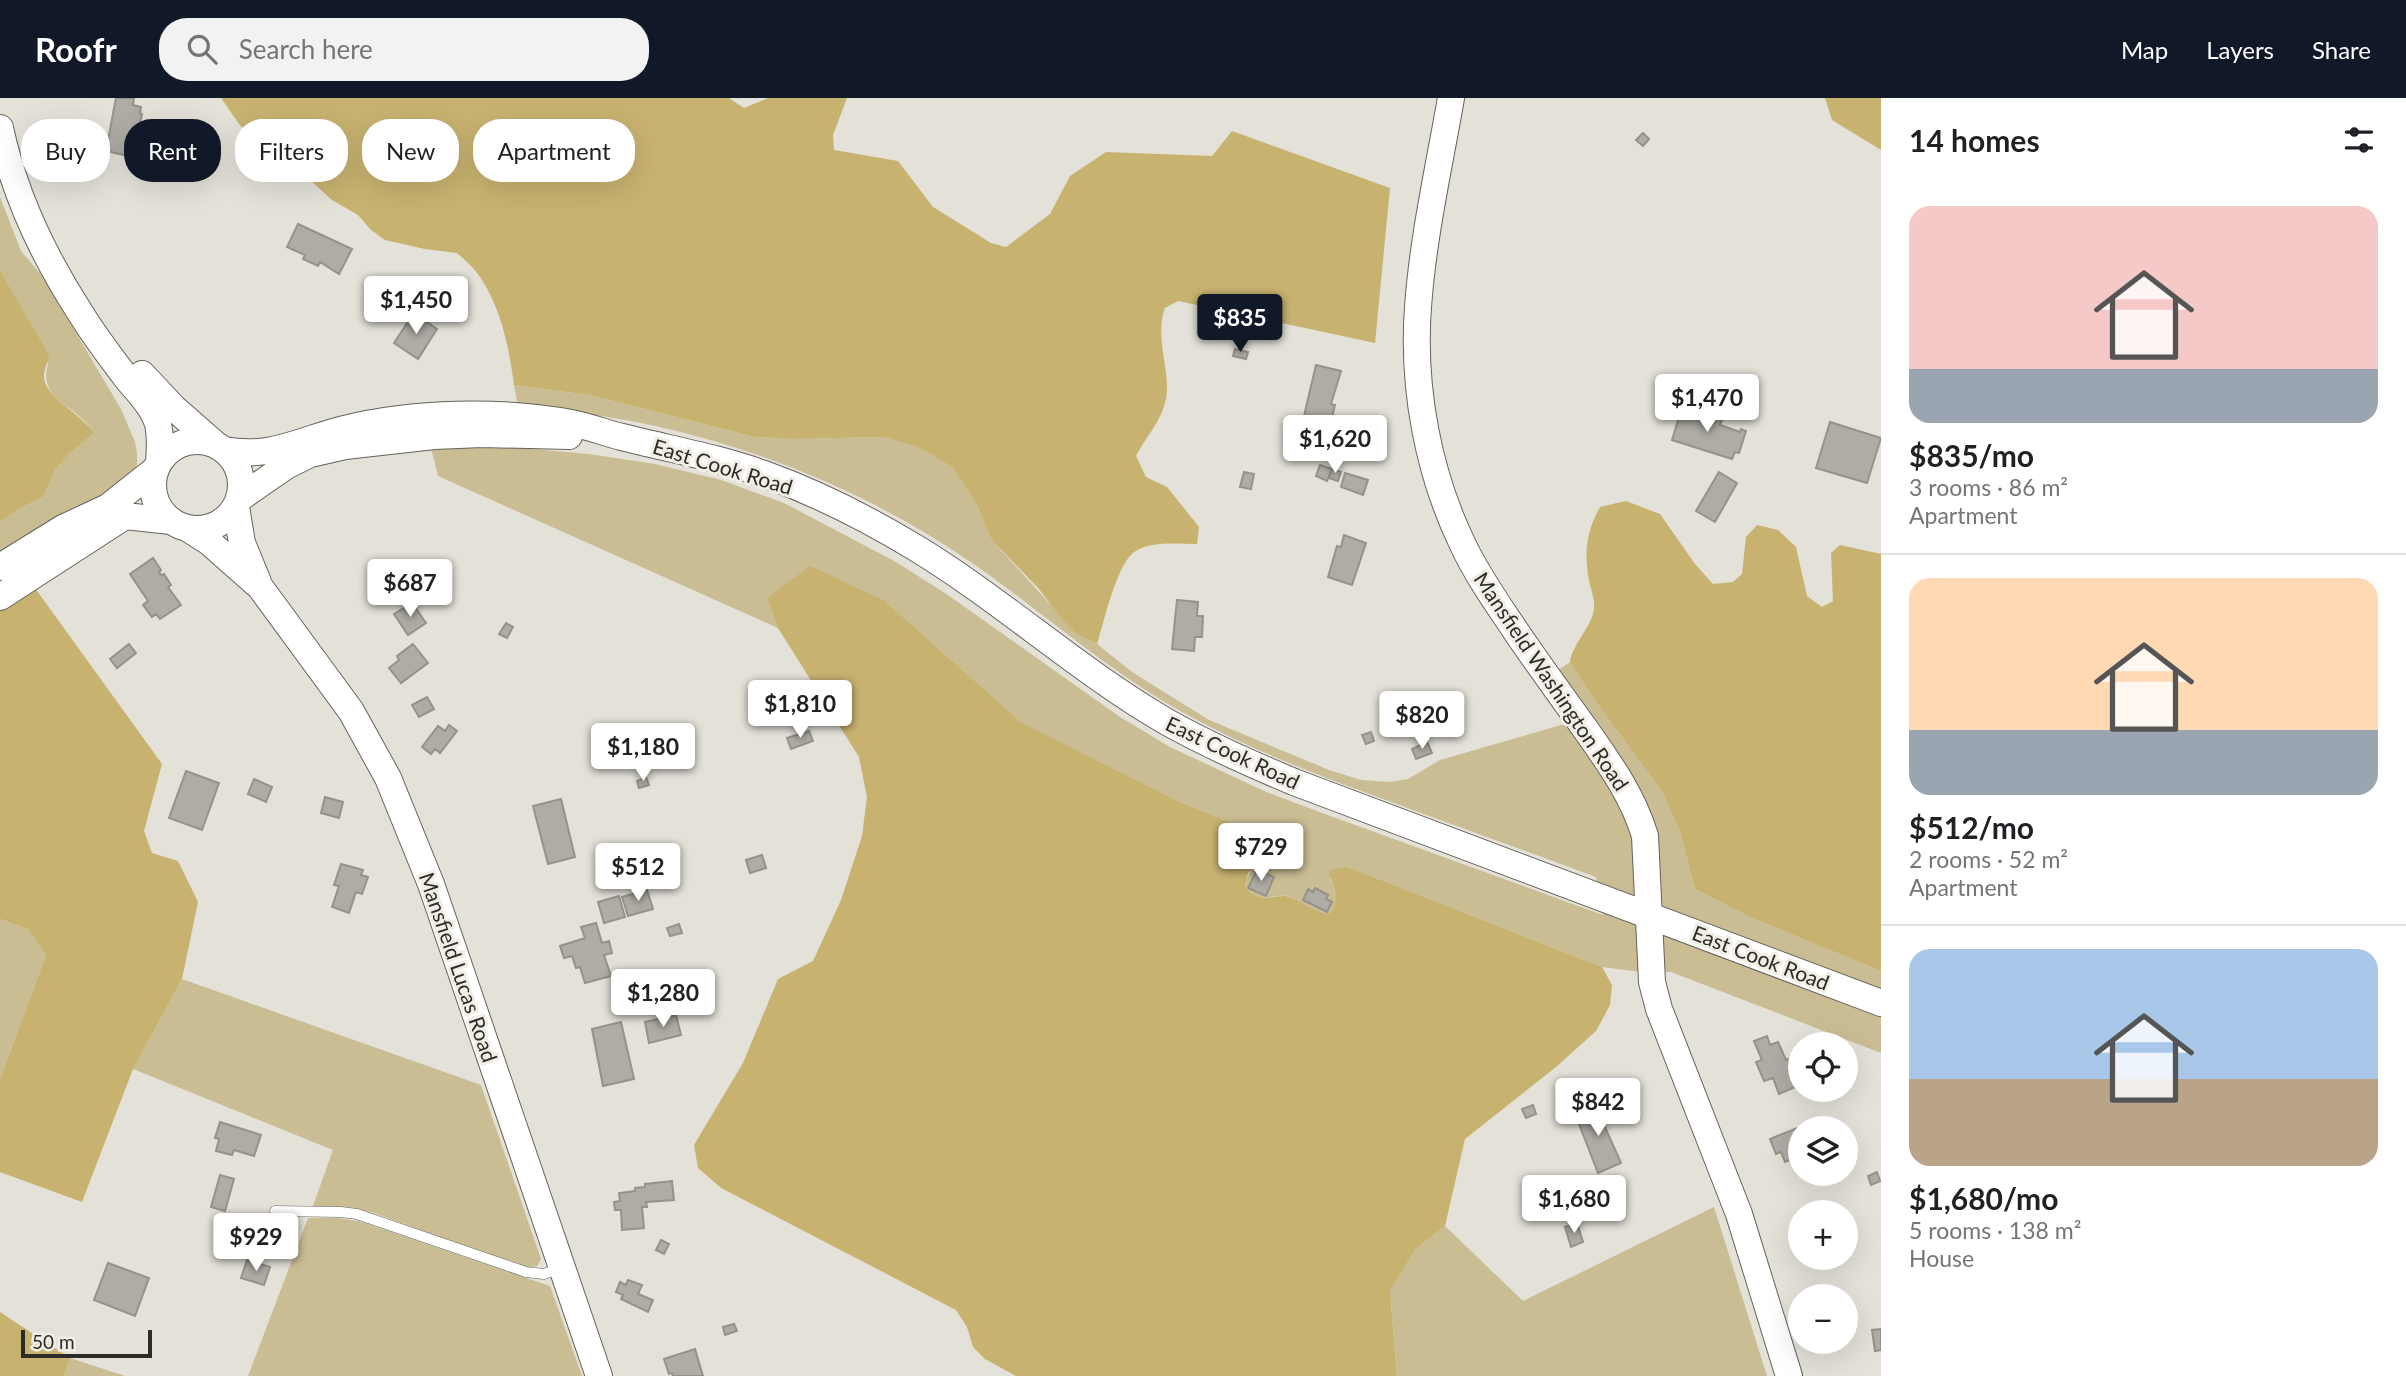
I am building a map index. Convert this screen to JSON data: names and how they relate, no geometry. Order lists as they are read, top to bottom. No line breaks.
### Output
{"streets":{"street":["East Cook Road","Mansfield Washington Road","Mansfield Lucas Road"]},"crossings":[["East Cook Road","Mansfield Washington Road"],["East Cook Road","Mansfield Lucas Road"]],"scale_bar":"50 m","page":{"header":"Roofr","search":"Search here","nav":["Map","Layers","Share"],"heading":"14 homes","chip":["Buy","Rent","Filters","New","Apartment"],"list":[{"name":"$835/mo","note":"3 rooms · 86 m² · Apartment"},{"name":"$512/mo","note":"2 rooms · 52 m² · Apartment"},{"name":"$1,680/mo","note":"5 rooms · 138 m² · House"}],"price":["$1,450","$835","$1,470","$1,620","$687","$1,810","$820","$1,180","$729","$512","$1,280","$842","$1,680","$929"],"map_buttons":["+","−"],"scale":"50 m"}}
